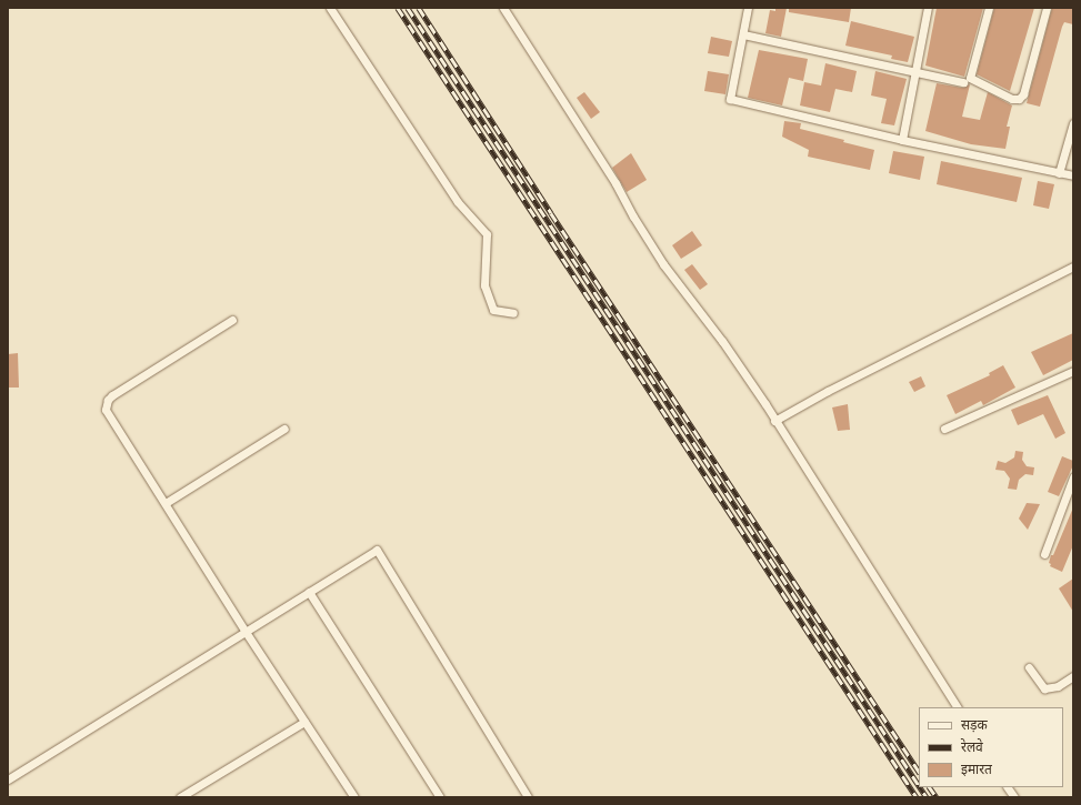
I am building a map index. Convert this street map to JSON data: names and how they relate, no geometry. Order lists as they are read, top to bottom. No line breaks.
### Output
{"legend":["सड़क","रेलवे","इमारत"]}
